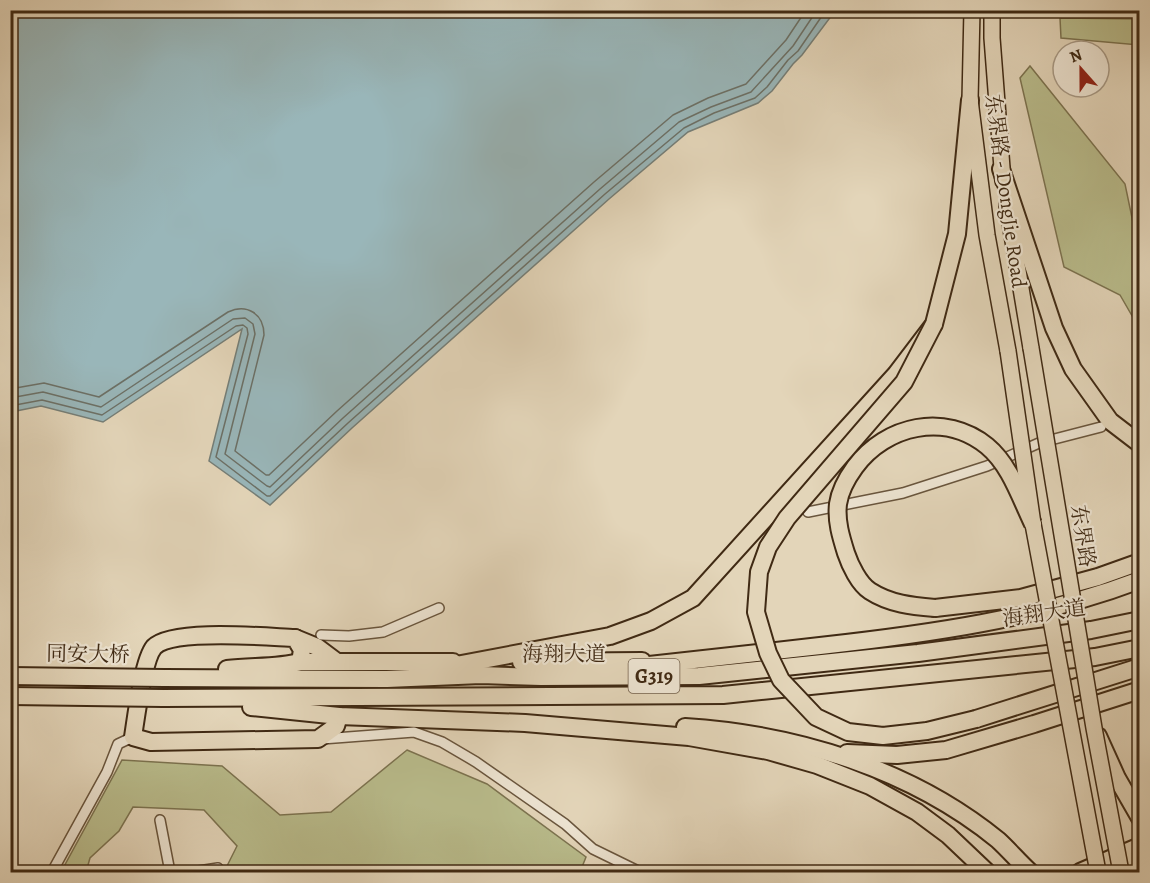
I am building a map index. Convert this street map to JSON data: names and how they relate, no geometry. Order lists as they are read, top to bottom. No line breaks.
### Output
{"streets":{"highway":["海翔大道","同安大桥","G319"],"main road":["东界路 - DongJie Road","东界路"]},"crossings":[["东界路 - DongJie Road","东界路"],["海翔大道","同安大桥"]],"north":"top"}
